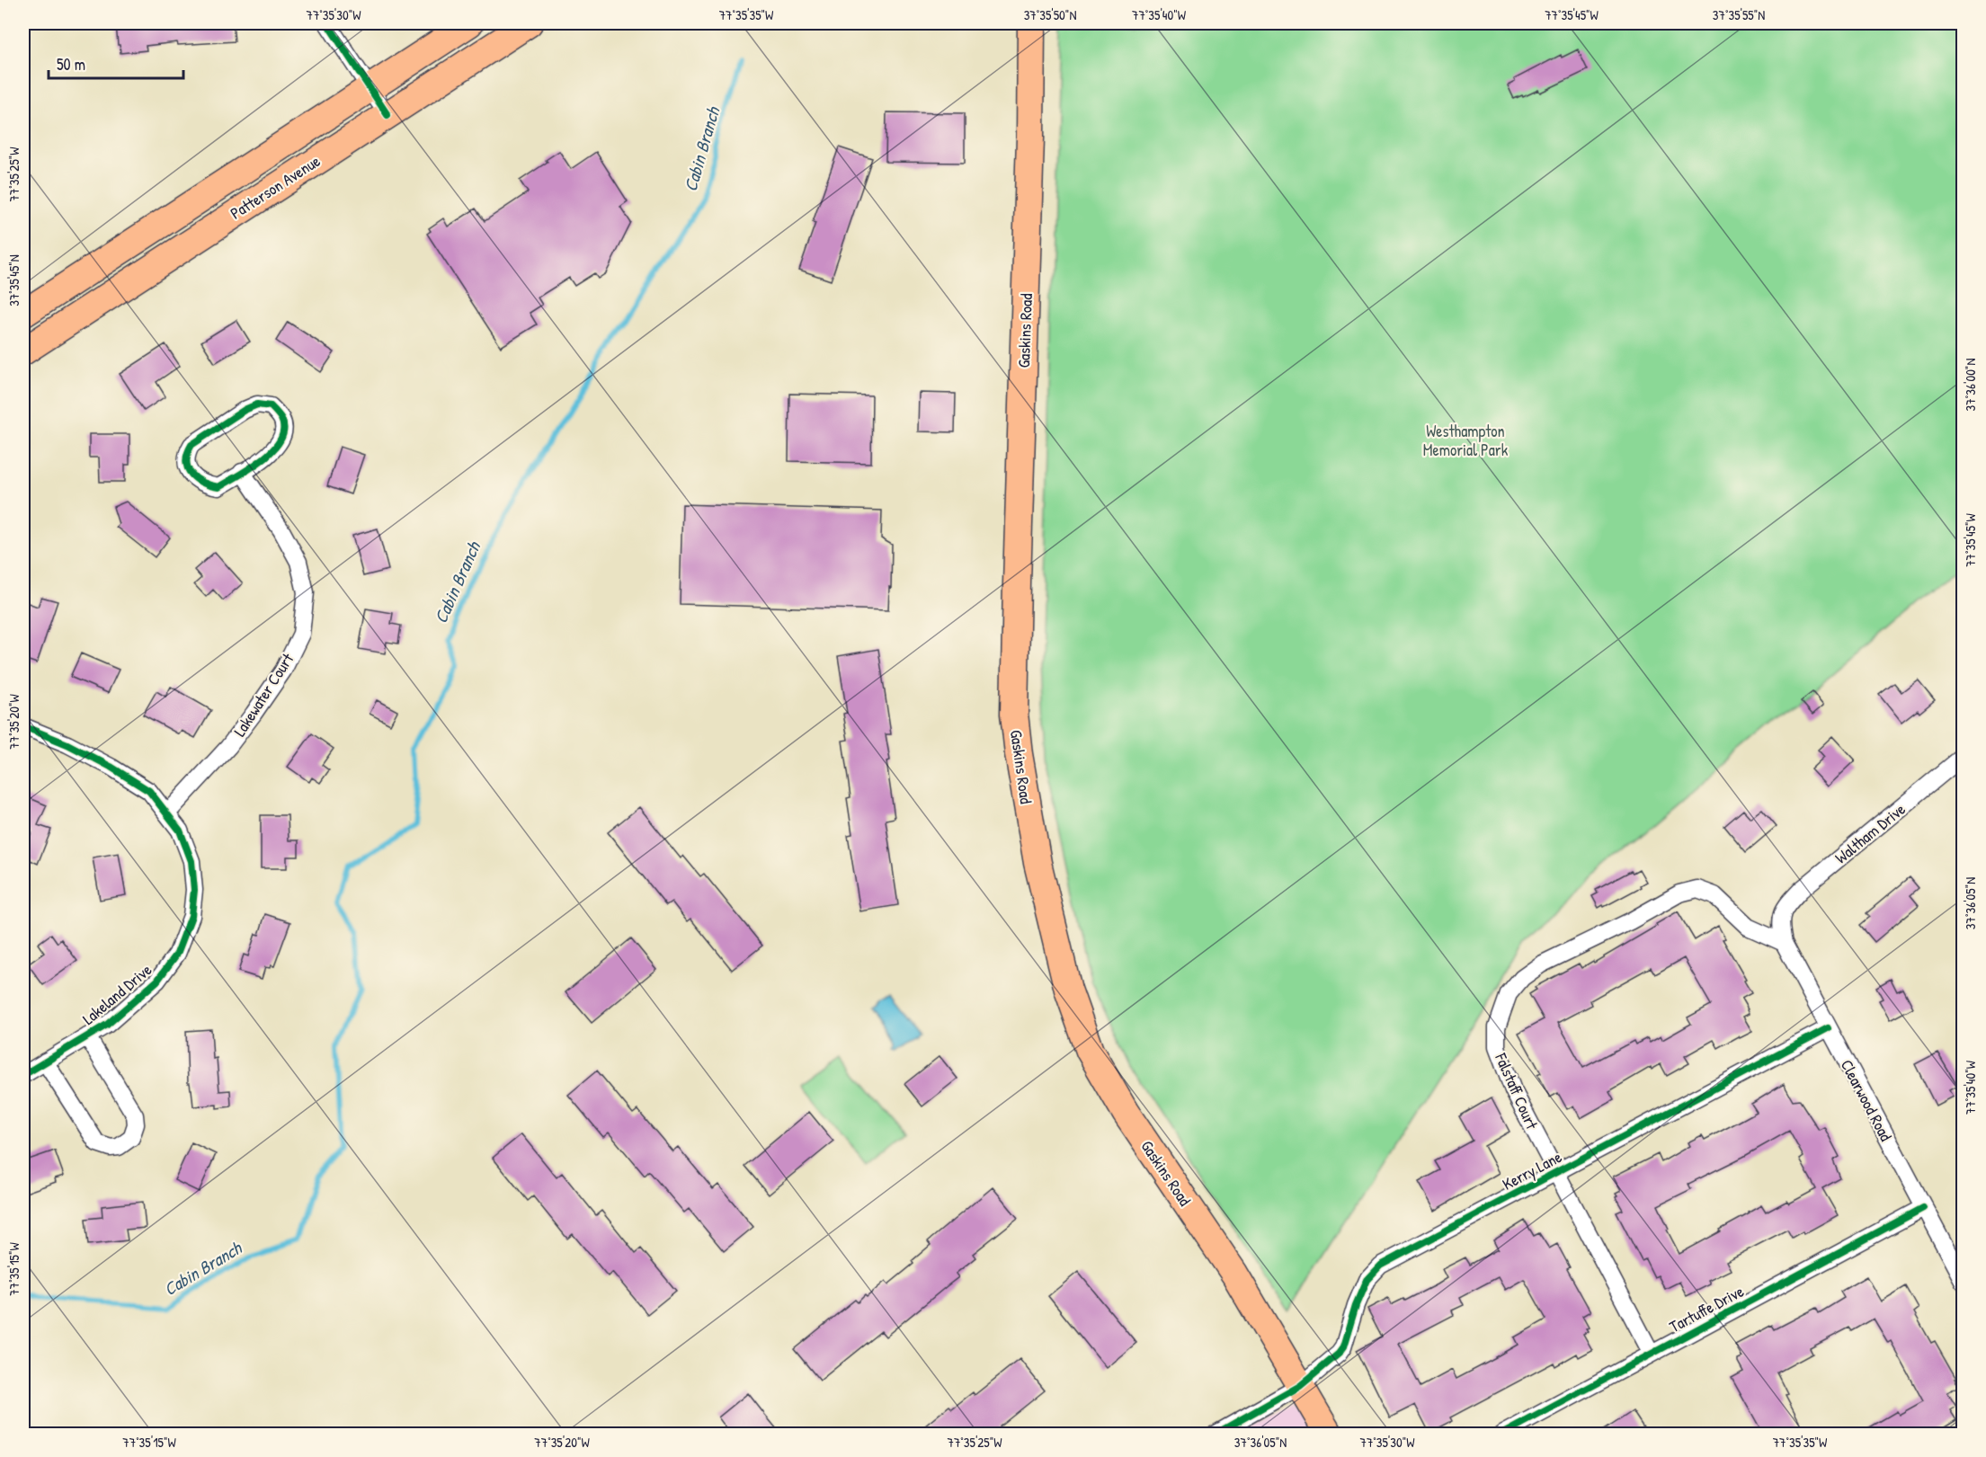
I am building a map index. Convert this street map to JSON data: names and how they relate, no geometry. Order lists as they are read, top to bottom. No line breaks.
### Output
{"streets":{"main road":["Patterson Avenue","Gaskins Road"],"street":["Lakewater Court","Waltham Drive","Lakeland Drive","Falstaff Court","Clearwood Road","Kerry Lane","Tartuffe Drive"]},"crossings":[["Gaskins Road","Kerry Lane"],["Lakewater Court","Lakeland Drive"],["Waltham Drive","Clearwood Road"],["Falstaff Court","Clearwood Road"],["Falstaff Court","Kerry Lane"],["Falstaff Court","Tartuffe Drive"],["Clearwood Road","Kerry Lane"],["Clearwood Road","Tartuffe Drive"]],"water":["Cabin Branch"],"parks":["Westhampton Memorial Park"],"scale_bar":"50 m","coordinates":["77°35'30\"W","77°35'35\"W","37°35'50\"N","77°35'40\"W","77°35'45\"W","37°35'55\"N","77°35'25\"W","37°35'45\"N","37°36'00\"N","77°35'20\"W","37°36'05\"N","77°35'15\"W"]}
